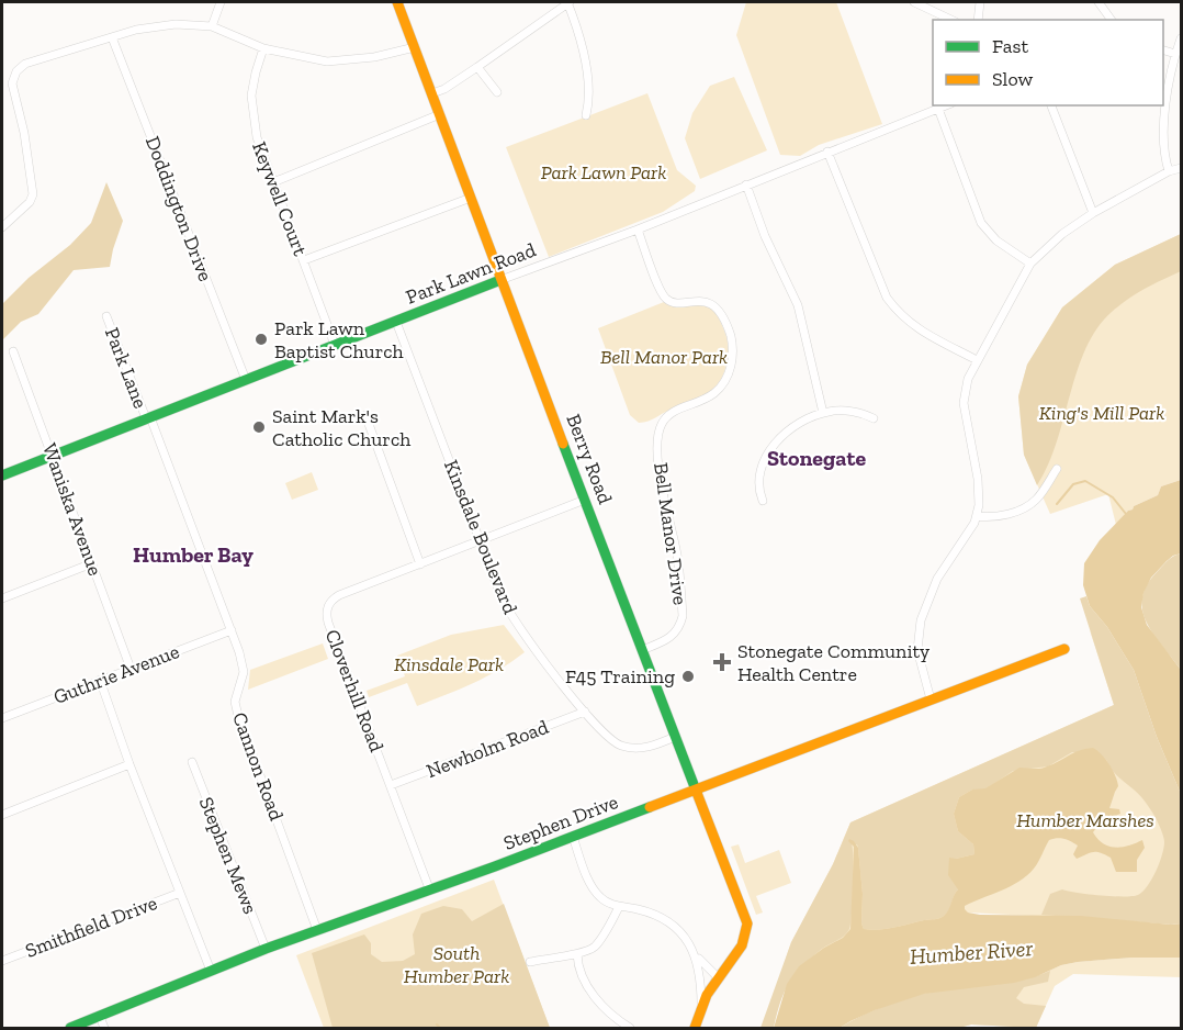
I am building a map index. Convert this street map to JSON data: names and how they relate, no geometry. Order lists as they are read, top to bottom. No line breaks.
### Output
{"streets":{"street":["Keywell Court","Doddington Drive","Park Lawn Road","Park Lane","Berry Road","Waniska Avenue","Bell Manor Drive","Kinsdale Boulevard","Guthrie Avenue","Cloverhill Road","Newholm Road","Cannon Road","Stephen Drive","Stephen Mews","Smithfield Drive"]},"crossings":[["Keywell Court","Park Lawn Road"],["Doddington Drive","Park Lawn Road"],["Park Lawn Road","Park Lane"],["Park Lawn Road","Berry Road"],["Park Lawn Road","Waniska Avenue"],["Park Lawn Road","Bell Manor Drive"],["Park Lawn Road","Kinsdale Boulevard"],["Park Lawn Road","Cannon Road"],["Park Lane","Cannon Road"],["Berry Road","Bell Manor Drive"],["Berry Road","Kinsdale Boulevard"],["Berry Road","Cloverhill Road"],["Berry Road","Stephen Drive"],["Waniska Avenue","Guthrie Avenue"],["Kinsdale Boulevard","Cloverhill Road"],["Kinsdale Boulevard","Newholm Road"],["Guthrie Avenue","Cannon Road"],["Cloverhill Road","Newholm Road"],["Cloverhill Road","Stephen Drive"],["Cannon Road","Stephen Drive"],["Stephen Drive","Stephen Mews"]],"districts":["Stonegate","Humber Bay"],"water":["Humber River"],"parks":["Park Lawn Park","Bell Manor Park","King's Mill Park","Kinsdale Park","Humber Marshes","South Humber Park"],"places":{"other":["Park Lawn Baptist Church","Saint Mark's Catholic Church","F45 Training"],"health":["Stonegate Community Health Centre"]},"legend":["Fast","Slow"]}
